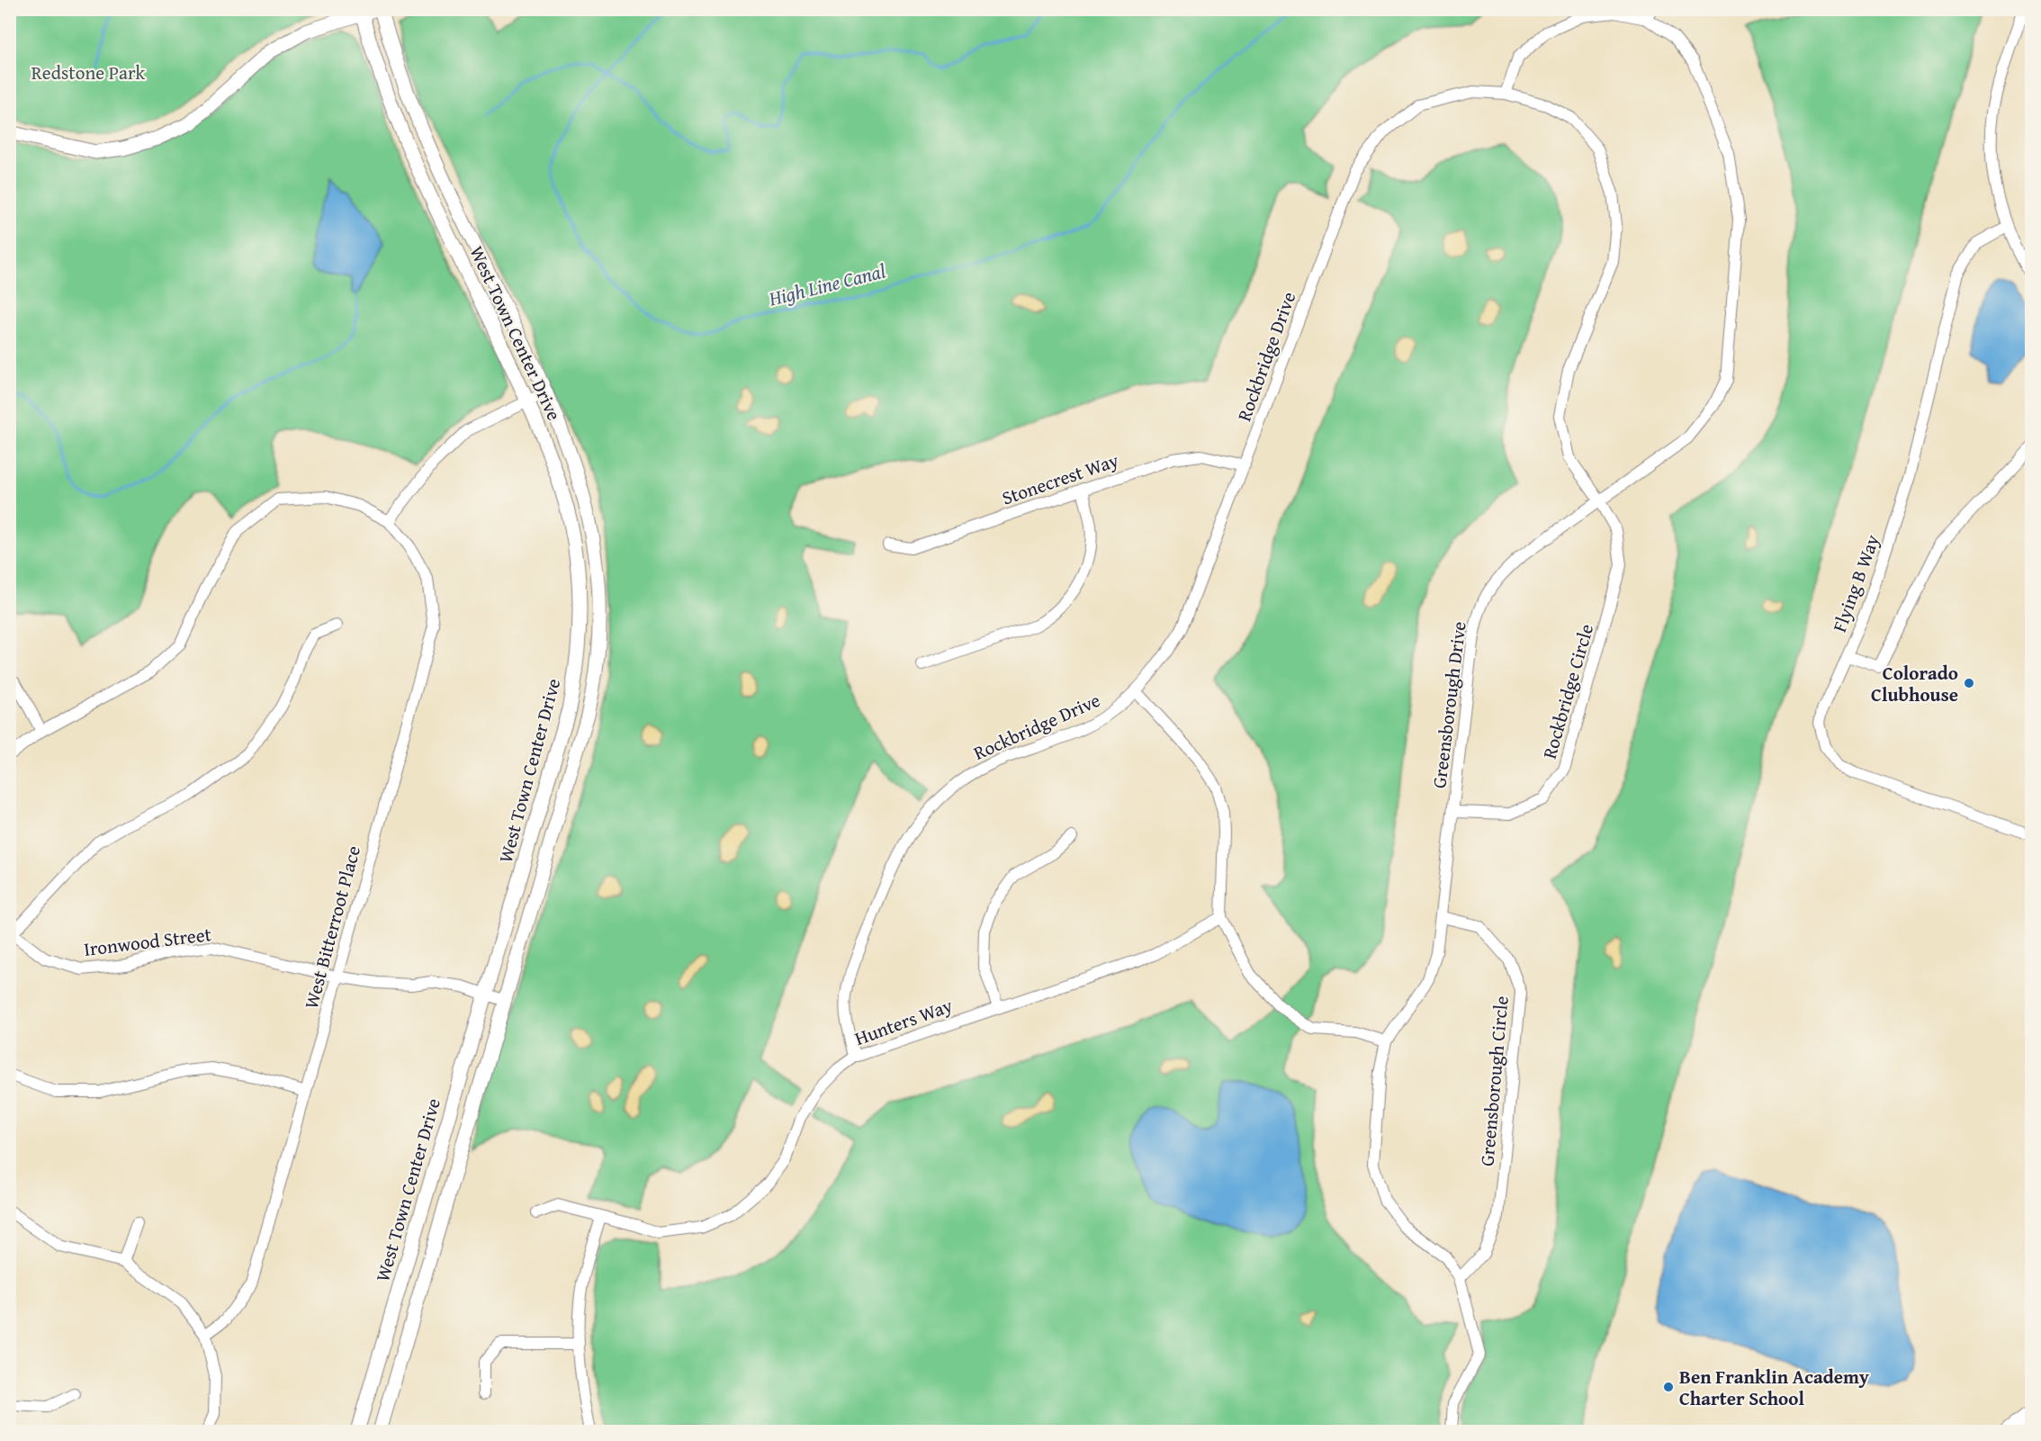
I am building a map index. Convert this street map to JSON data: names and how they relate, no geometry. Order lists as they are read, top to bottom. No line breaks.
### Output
{"streets":{"street":["West Town Center Drive","Rockbridge Drive","Stonecrest Way","Flying B Way","Rockbridge Circle","Greensborough Drive","West Bitterroot Place","Ironwood Street","Hunters Way","Greensborough Circle"]},"crossings":[["West Town Center Drive","Ironwood Street"],["Rockbridge Drive","Stonecrest Way"],["Rockbridge Drive","Rockbridge Circle"],["Rockbridge Drive","Greensborough Drive"],["Rockbridge Drive","Hunters Way"],["Rockbridge Circle","Greensborough Drive"],["Greensborough Drive","Greensborough Circle"],["West Bitterroot Place","Ironwood Street"]],"water":["High Line Canal"],"parks":["Redstone Park"],"places":["Colorado Clubhouse","Ben Franklin Academy Charter School"]}
